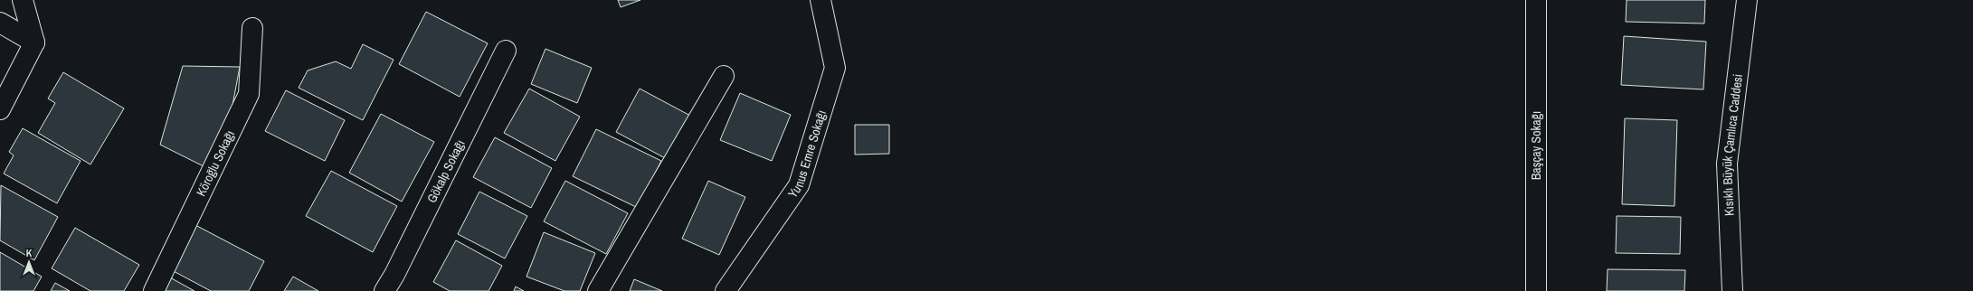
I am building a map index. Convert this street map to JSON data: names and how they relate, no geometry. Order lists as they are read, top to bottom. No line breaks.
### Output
{"streets":{"street":["Başçay Sokağı","Kısıklı Büyük Çamlıca Caddesi","Yunus Emre Sokağı","Köroğlu Sokağı","Gökalp Sokağı"]},"north":"top"}
